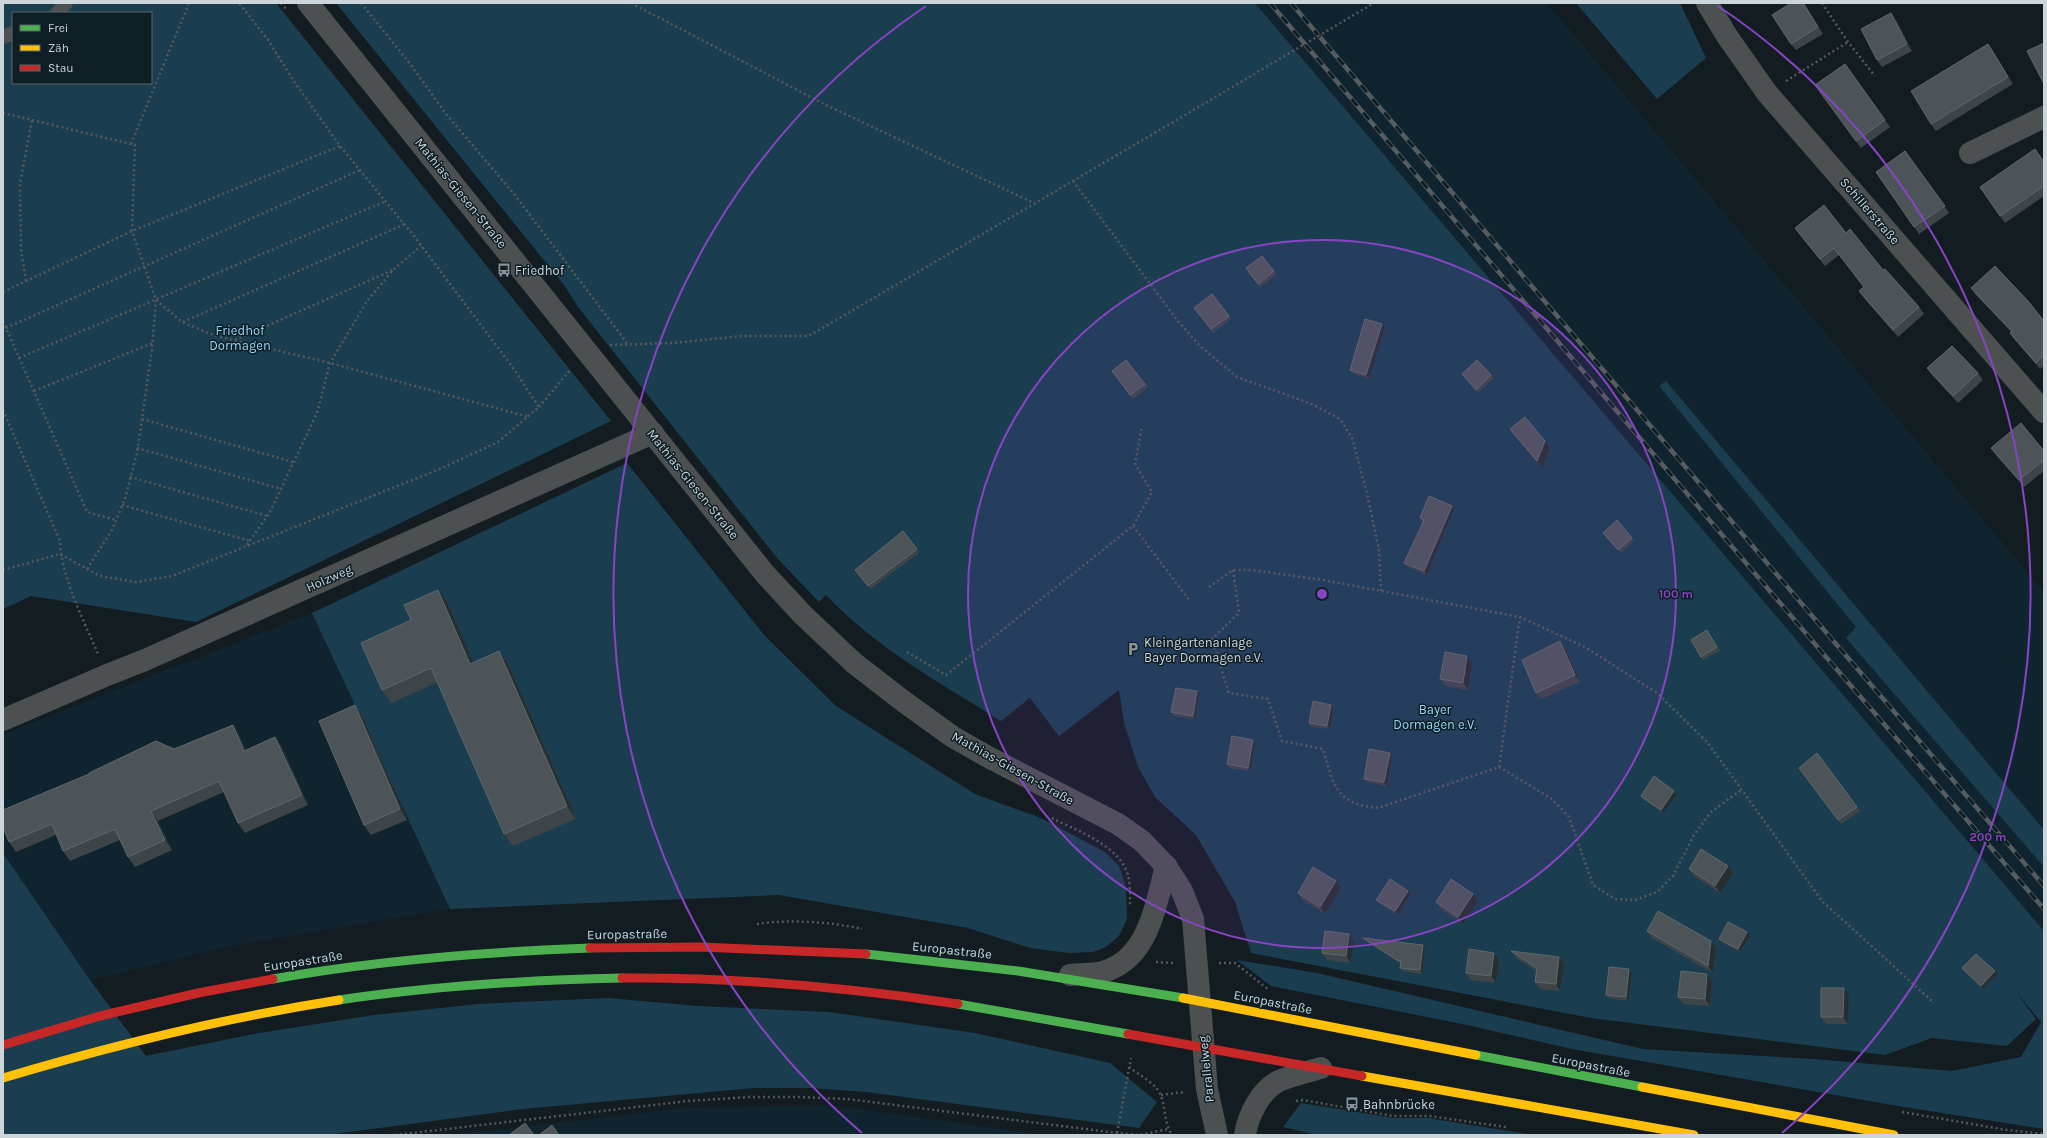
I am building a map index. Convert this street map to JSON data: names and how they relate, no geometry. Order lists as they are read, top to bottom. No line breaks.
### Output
{"streets":{"main road":["Europastraße"],"street":["Mathias-Giesen-Straße","Schillerstraße","Holzweg","Parallelweg"]},"crossings":[["Mathias-Giesen-Straße","Holzweg"],["Mathias-Giesen-Straße","Europastraße"],["Mathias-Giesen-Straße","Parallelweg"],["Europastraße","Parallelweg"]],"parks":["Friedhof Dormagen","Bayer Dormagen e.V."],"places":{"bus stop":["Friedhof","Bahnbrücke"],"parking":["Kleingartenanlage Bayer Dormagen e.V."]},"legend":["Frei","Zäh","Stau"],"rings":["100 m","200 m"]}
